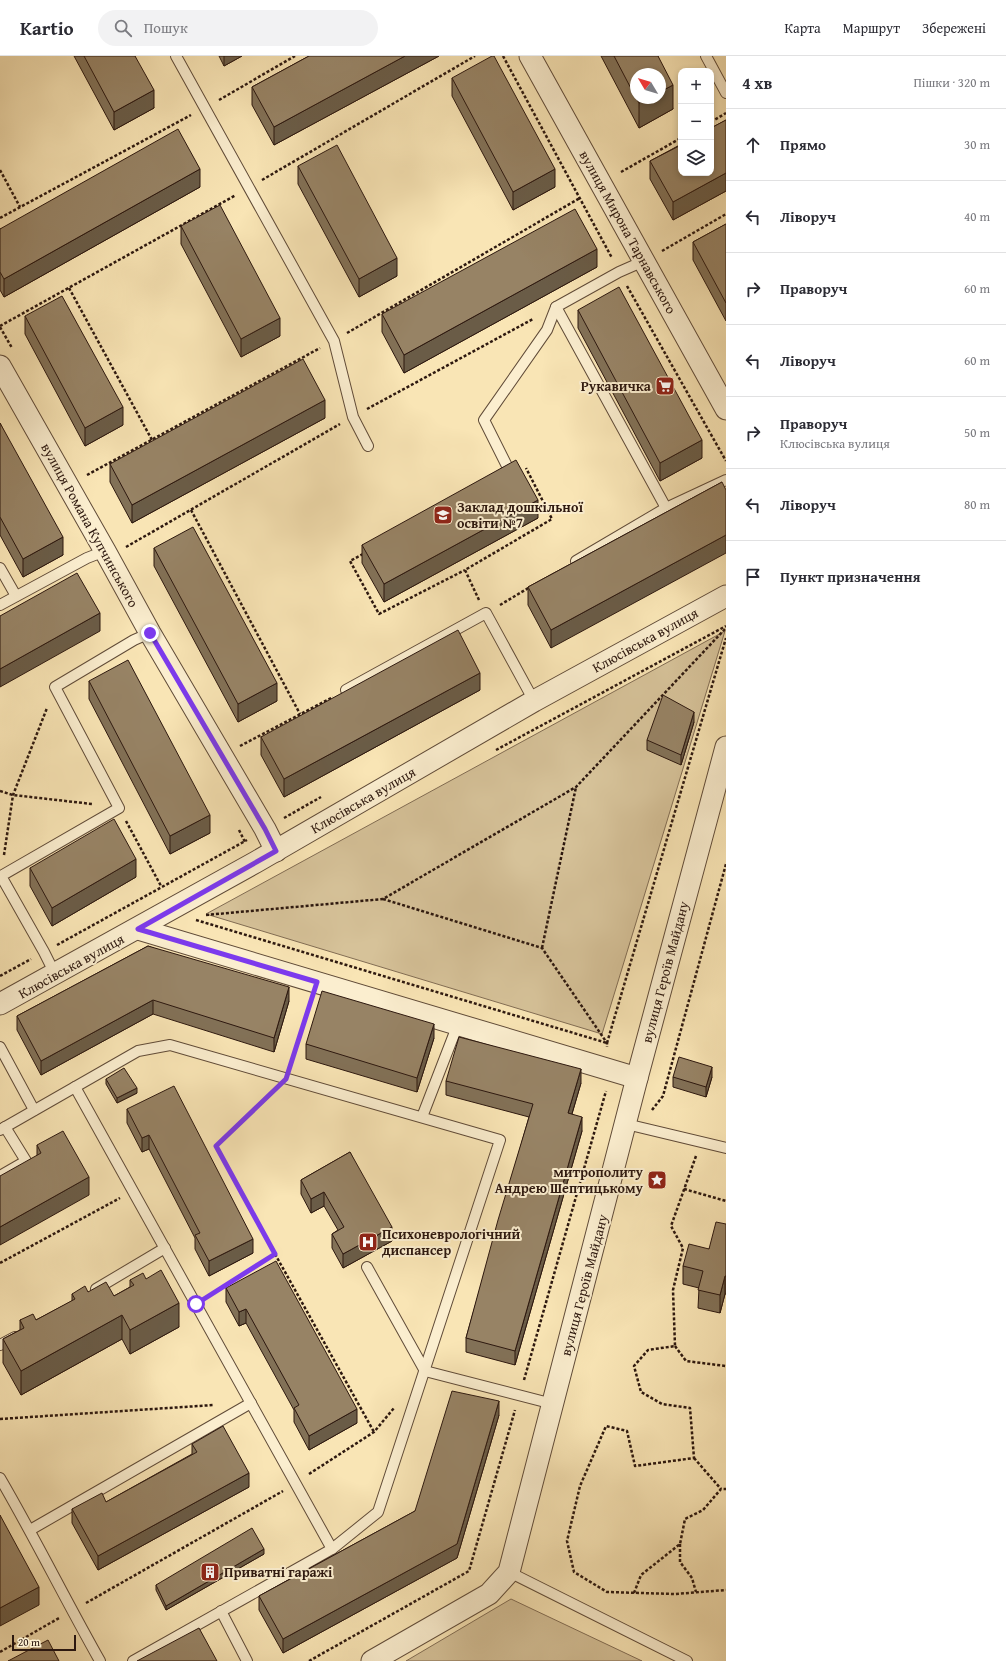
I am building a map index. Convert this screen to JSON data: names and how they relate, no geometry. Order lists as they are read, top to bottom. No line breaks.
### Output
{"streets":{"street":["вулиця Мирона Тарнавського","вулиця Романа Купчинського","Клюсівська вулиця","вулиця Героїв Майдану"]},"crossings":[["вулиця Романа Купчинського","Клюсівська вулиця"]],"places":{"supermarket":["Рукавичка"],"school or university":["Заклад дошкільної освіти №7"],"place":["митрополиту Андрею Шептицькому"],"hospital":["Психоневрологічний диспансер"],"building":["Приватні гаражі"]},"scale_bar":"20 m","north":"top left","page":{"header":"Kartio","search":"Пошук","nav":["Карта","Маршрут","Збережені"],"heading":["4 хв","Пішки · 320 m"],"map_buttons":["+","−"],"list":[["Прямо","30 m"],["Ліворуч","40 m"],["Праворуч","60 m"],["Ліворуч","60 m"],["Праворуч","Клюсівська вулиця","50 m"],["Ліворуч","80 m"],"Пункт призначення"],"scale":"20 m"}}
